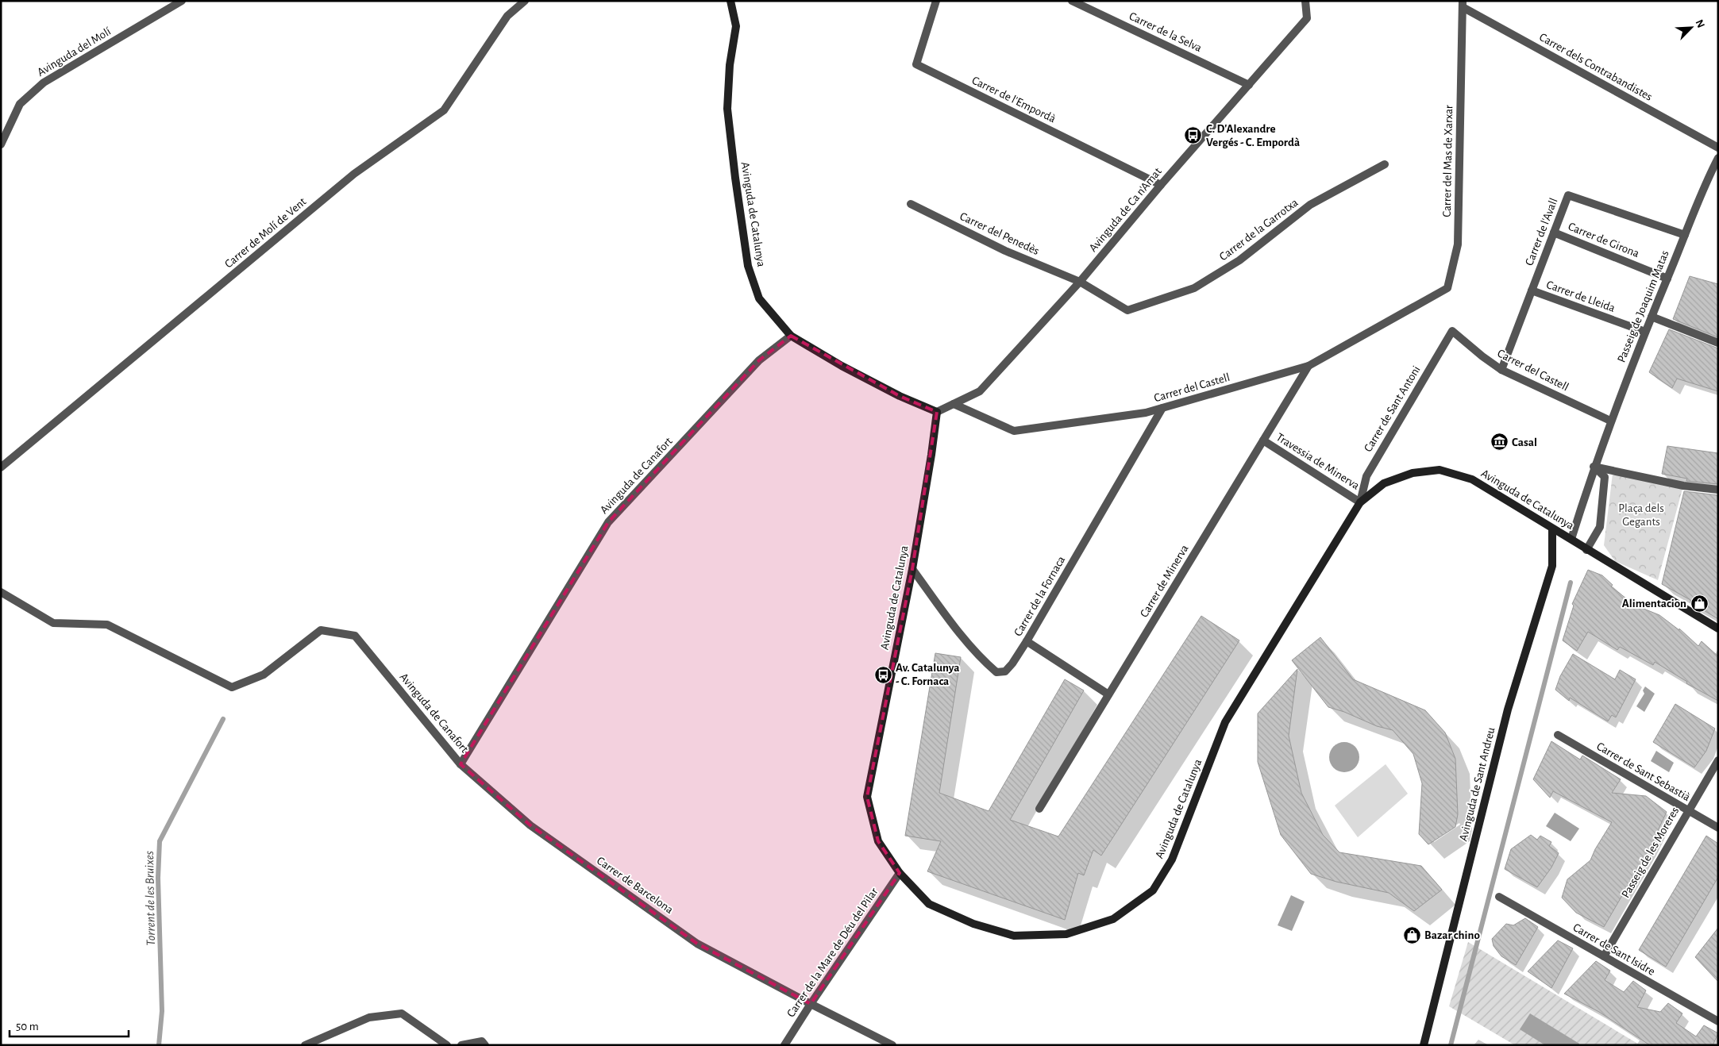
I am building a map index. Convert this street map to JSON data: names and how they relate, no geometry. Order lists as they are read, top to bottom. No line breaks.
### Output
{"streets":{"street":["Carrer de la Selva","Avinguda del Molí","Carrer dels Contrabandistes","Carrer de l'Empordà","Carrer del Mas de Xarxar","Avinguda de Ca n'Amat","Avinguda de Catalunya","Carrer de la Garrotxa","Carrer de l'Avall","Carrer de Molí de Vent","Carrer del Penedès","Carrer de Girona","Carrer de Lleida","Passeig de Joaquim Matas","Carrer del Castell","Carrer de Sant Antoni","Travessia de Minerva","Avinguda de Canafort","Carrer de Minerva","Carrer de la Fornaca","Carrer de Sant Sebastià","Avinguda de Sant Andreu","Passeig de les Moreres","Carrer de Barcelona","Carrer de Sant Isidre","Carrer de la Mare de Déu del Pilar"]},"crossings":[["Carrer de la Selva","Avinguda de Ca n'Amat"],["Carrer dels Contrabandistes","Carrer del Mas de Xarxar"],["Carrer de l'Empordà","Avinguda de Ca n'Amat"],["Carrer del Mas de Xarxar","Carrer del Castell"],["Avinguda de Ca n'Amat","Avinguda de Catalunya"],["Avinguda de Ca n'Amat","Carrer de la Garrotxa"],["Avinguda de Ca n'Amat","Carrer del Penedès"],["Avinguda de Ca n'Amat","Carrer del Castell"],["Avinguda de Catalunya","Passeig de Joaquim Matas"],["Avinguda de Catalunya","Carrer de Sant Antoni"],["Avinguda de Catalunya","Travessia de Minerva"],["Avinguda de Catalunya","Avinguda de Canafort"],["Avinguda de Catalunya","Carrer de la Fornaca"],["Avinguda de Catalunya","Avinguda de Sant Andreu"],["Avinguda de Catalunya","Carrer de la Mare de Déu del Pilar"],["Carrer de la Garrotxa","Carrer del Penedès"],["Carrer de l'Avall","Carrer de Girona"],["Carrer de l'Avall","Carrer de Lleida"],["Carrer de l'Avall","Passeig de Joaquim Matas"],["Carrer de l'Avall","Carrer del Castell"],["Carrer de Girona","Passeig de Joaquim Matas"],["Carrer de Lleida","Passeig de Joaquim Matas"],["Passeig de Joaquim Matas","Carrer del Castell"],["Carrer del Castell","Carrer de Sant Antoni"],["Carrer del Castell","Carrer de Minerva"],["Carrer del Castell","Carrer de la Fornaca"],["Carrer de Sant Antoni","Travessia de Minerva"],["Travessia de Minerva","Carrer de Minerva"],["Avinguda de Canafort","Carrer de Barcelona"],["Carrer de Sant Sebastià","Passeig de les Moreres"],["Passeig de les Moreres","Carrer de Sant Isidre"],["Carrer de Barcelona","Carrer de la Mare de Déu del Pilar"]],"water":["Torrent de les Bruixes"],"parks":["Plaça dels Gegants"],"places":{"bus stop":["C. D'Alexandre Vergés - C. Empordà","Av. Catalunya - C. Fornaca"],"museum":["Casal"],"shop":["Alimentacion","Bazar chino"]},"scale_bar":"50 m","north":"top right"}
